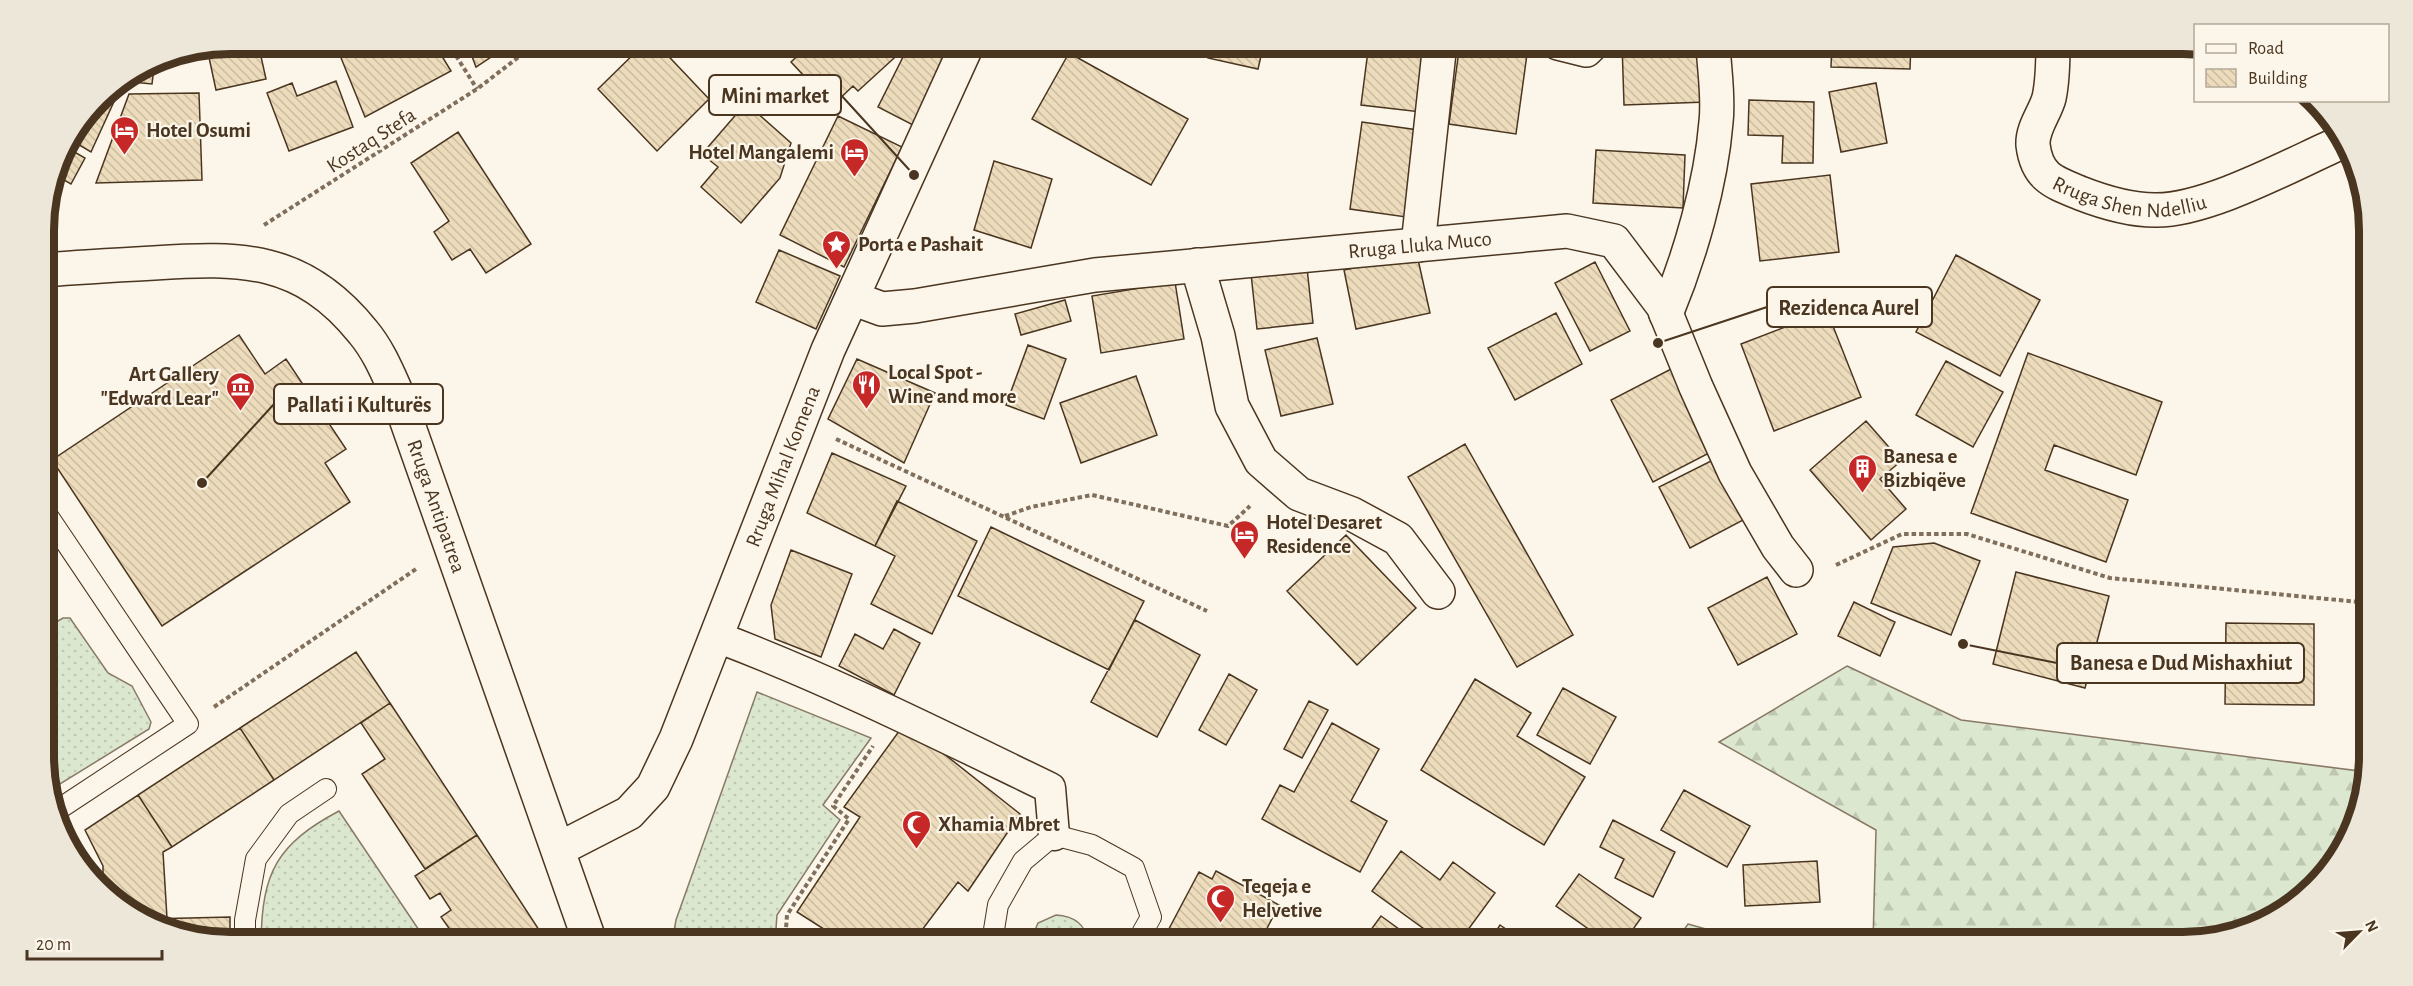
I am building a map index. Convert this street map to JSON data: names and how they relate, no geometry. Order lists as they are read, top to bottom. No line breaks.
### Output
{"streets":{"street":["Rruga Shen Ndelliu","Rruga Lluka Muco","Rruga Mihal Komena","Rruga Antipatrea"],"path":["Kostaq Stefa"]},"crossings":[["Kostaq Stefa","Rruga Antipatrea"],["Rruga Lluka Muco","Rruga Mihal Komena"],["Rruga Mihal Komena","Rruga Antipatrea"]],"places":{"hotel":["Hotel Osumi","Hotel Mangalemi","Hotel Desaret Residence"],"other":["Mini market","Rezidenca Aurel","Pallati i Kulturës","Banesa e Dud Mishaxhiut"],"place":["Porta e Pashait"],"restaurant":["Local Spot - Wine and more"],"museum":["Art Gallery \"Edward Lear\""],"building":["Banesa e Bizbiqëve"],"mosque":["Xhamia Mbret","Teqeja e Helvetive"]},"legend":["Road","Building"],"scale_bar":"20 m","north":"top right"}
